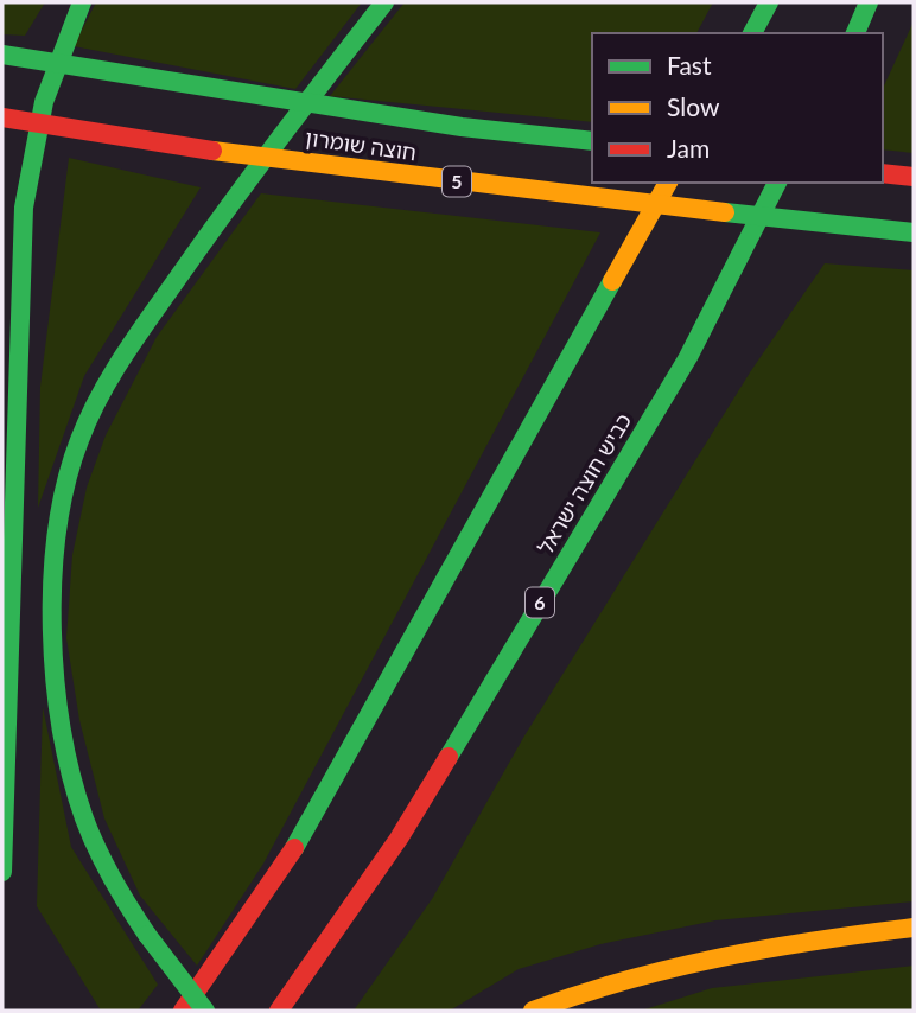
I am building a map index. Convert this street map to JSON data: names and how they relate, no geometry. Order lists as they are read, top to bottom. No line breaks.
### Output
{"streets":{"highway":["חוצה שומרון","5","כביש חוצה ישראל","6"]},"legend":["Fast","Slow","Jam"]}
